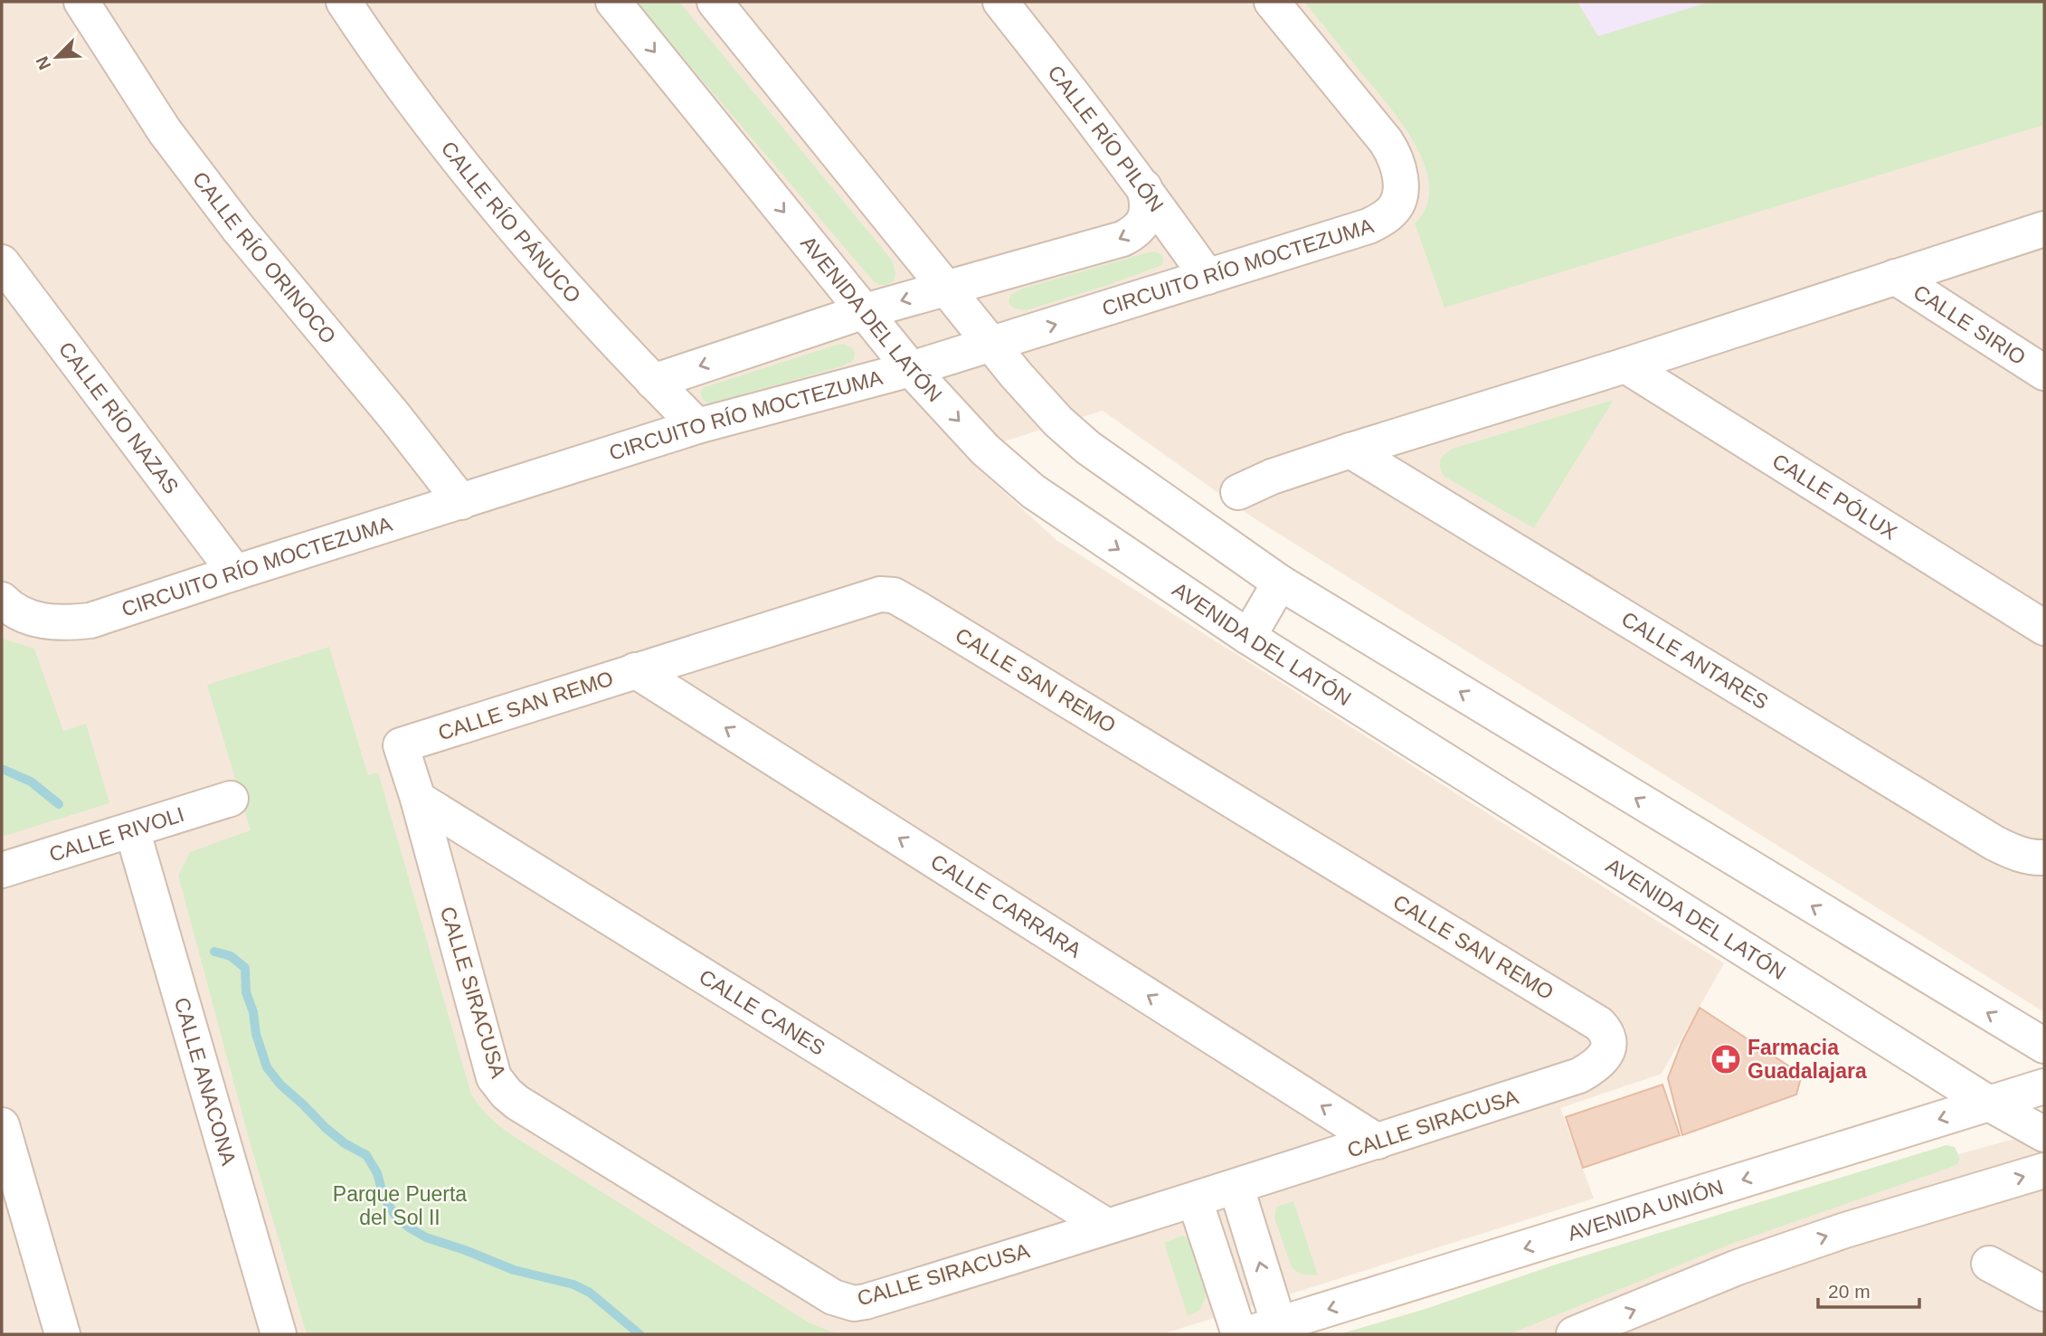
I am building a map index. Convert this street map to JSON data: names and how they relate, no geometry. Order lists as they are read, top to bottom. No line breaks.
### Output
{"streets":{"street":["CALLE RÍO PILÓN","CALLE RÍO PÁNUCO","CALLE RÍO ORINOCO","CIRCUITO RÍO MOCTEZUMA","AVENIDA DEL LATÓN","CALLE SIRIO","CALLE RÍO NAZAS","CALLE PÓLUX","CALLE ANTARES","CALLE SAN REMO","CALLE RIVOLI","CALLE CARRARA","CALLE SIRACUSA","CALLE CANES","CALLE ANACONA","AVENIDA UNIÓN"]},"crossings":[["CALLE RÍO PILÓN","CIRCUITO RÍO MOCTEZUMA"],["CALLE RÍO PÁNUCO","CIRCUITO RÍO MOCTEZUMA"],["CALLE RÍO ORINOCO","CIRCUITO RÍO MOCTEZUMA"],["CIRCUITO RÍO MOCTEZUMA","AVENIDA DEL LATÓN"],["CIRCUITO RÍO MOCTEZUMA","CALLE RÍO NAZAS"],["AVENIDA DEL LATÓN","AVENIDA UNIÓN"],["CALLE SAN REMO","CALLE CARRARA"],["CALLE SAN REMO","CALLE SIRACUSA"],["CALLE RIVOLI","CALLE ANACONA"],["CALLE CARRARA","CALLE SIRACUSA"],["CALLE SIRACUSA","CALLE CANES"]],"one_way":["CALLE CARRARA"],"parks":["Parque Puerta del Sol II"],"places":{"pharmacy":["Farmacia Guadalajara"]},"scale_bar":"20 m","north":"bottom left"}
